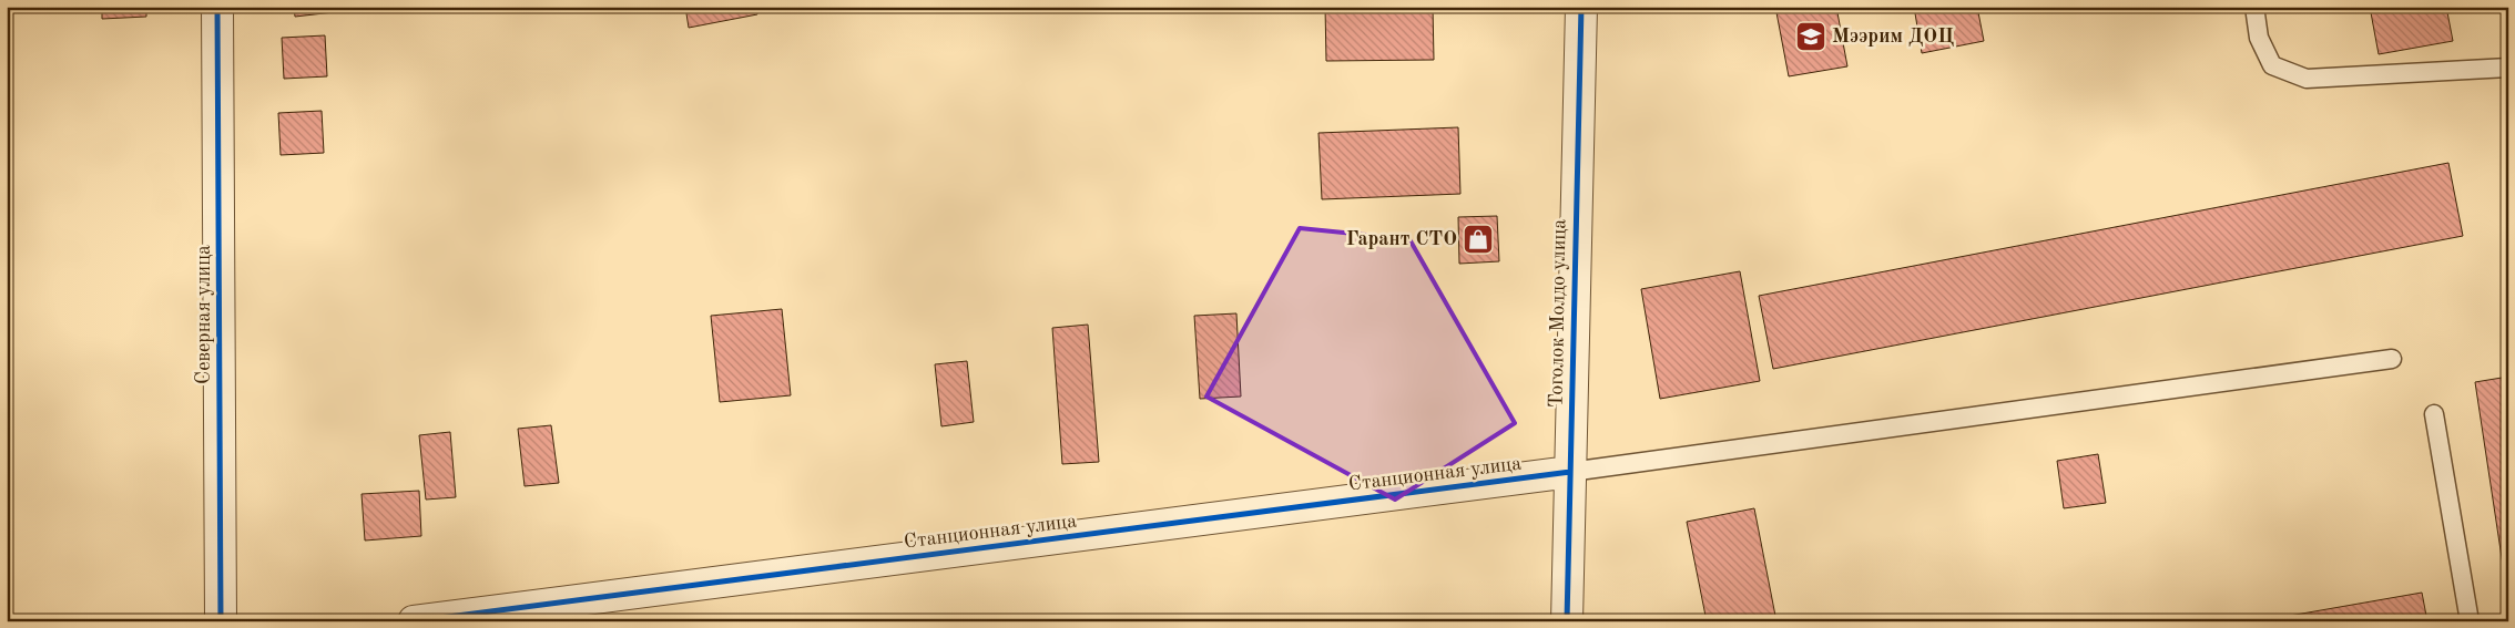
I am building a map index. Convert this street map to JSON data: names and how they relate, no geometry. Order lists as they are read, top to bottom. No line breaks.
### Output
{"streets":{"street":["Тоголок Молдо улица","Северная улица","Станционная улица"]},"crossings":[["Тоголок Молдо улица","Станционная улица"]],"places":{"school or university":["Мээрим ДОЦ"],"shop":["Гарант СТО"]}}
